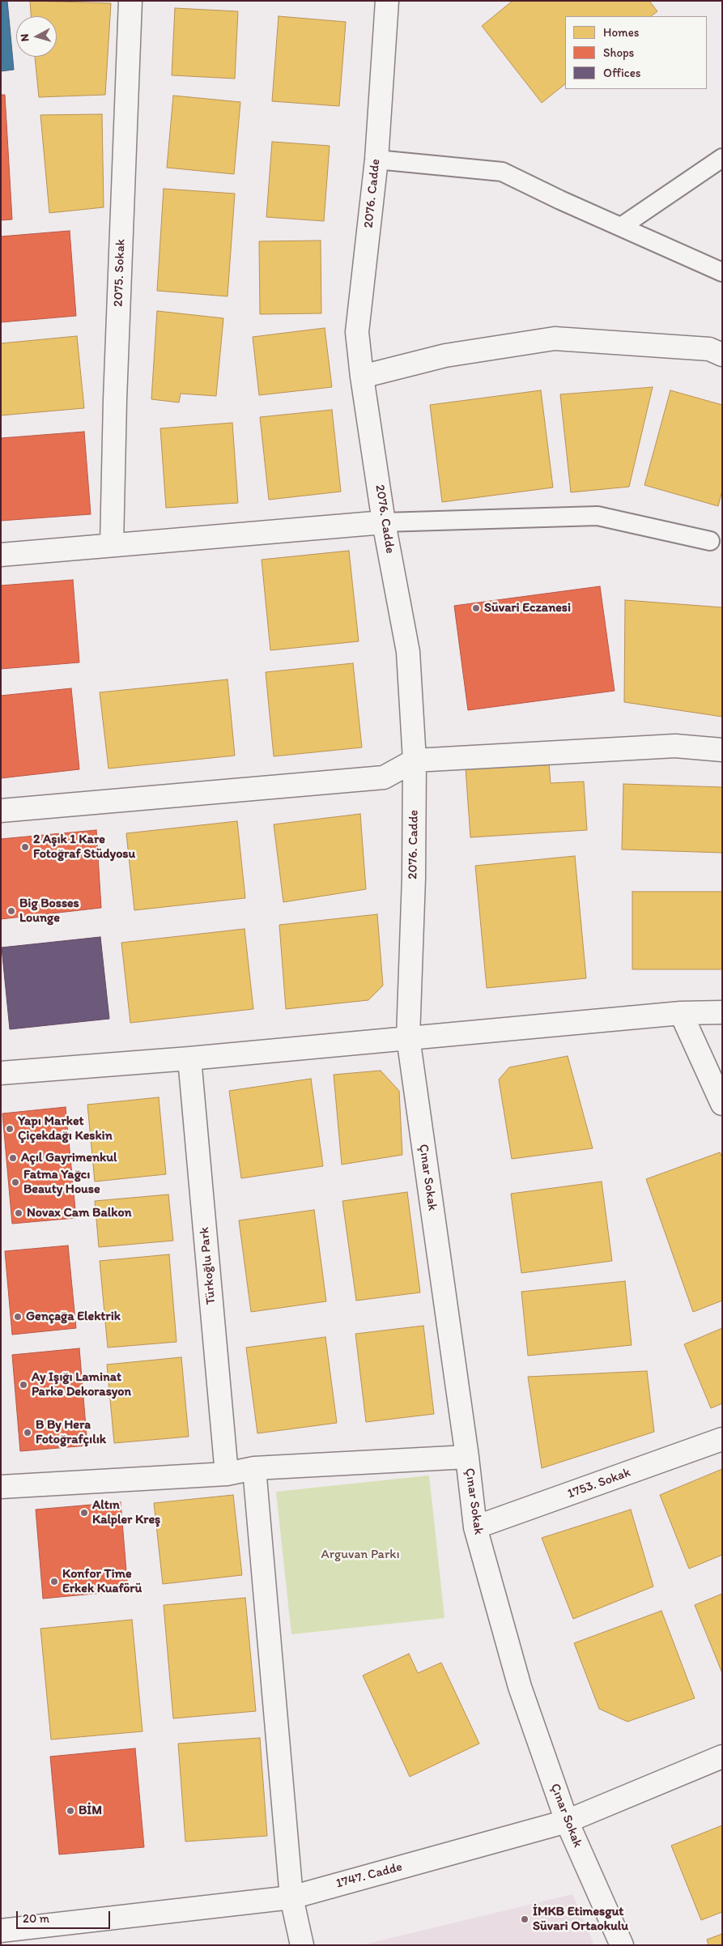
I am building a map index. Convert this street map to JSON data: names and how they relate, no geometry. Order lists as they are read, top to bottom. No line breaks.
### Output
{"streets":{"street":["2076. Cadde","2075. Sokak","Çınar Sokak","Türkoğlu Park","1753. Sokak","1747. Cadde"]},"crossings":[["2076. Cadde","Çınar Sokak"],["Çınar Sokak","1753. Sokak"],["Çınar Sokak","1747. Cadde"]],"parks":["Arguvan Parkı"],"places":["Süvari Eczanesi","2 Aşık 1 Kare Fotoğraf Stüdyosu","Big Bosses Lounge","Yapı Market Çiçekdağı Keskin","Açıl Gayrimenkul","Fatma Yağcı Beauty House","Novax Cam Balkon","Gençağa Elektrik","Ay Işığı Laminat Parke Dekorasyon","B By Hera Fotoğrafçılık","Altın Kalpler Kreş","Konfor Time Erkek Kuaförü","BİM","İMKB Etimesgut Süvari Ortaokulu"],"legend":["Homes","Shops","Offices"],"scale_bar":"20 m","north":"left"}
